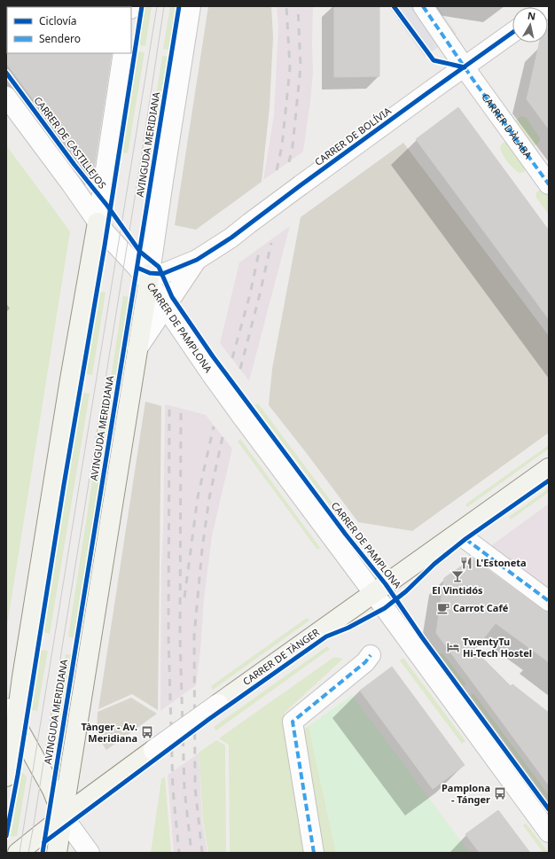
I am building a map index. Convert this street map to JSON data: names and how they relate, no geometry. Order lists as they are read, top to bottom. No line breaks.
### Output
{"streets":{"street":["CARRER D'ÀLABA","CARRER DE BOLÍVIA","AVINGUDA MERIDIANA","CARRER DE PAMPLONA","CARRER DE TÀNGER"],"cycle path":["CARRER DE CASTILLEJOS"]},"crossings":[["CARRER D'ÀLABA","CARRER DE BOLÍVIA"],["CARRER DE BOLÍVIA","AVINGUDA MERIDIANA"],["CARRER DE BOLÍVIA","CARRER DE PAMPLONA"],["AVINGUDA MERIDIANA","CARRER DE PAMPLONA"],["AVINGUDA MERIDIANA","CARRER DE TÀNGER"],["CARRER DE PAMPLONA","CARRER DE TÀNGER"]],"places":{"restaurant":["L'Estoneta"],"bar":["El Vintidós"],"cafe":["Carrot Café"],"hotel":["TwentyTu Hi-Tech Hostel"],"bus stop":["Tànger - Av. Meridiana","Pamplona - Tánger"]},"legend":["Ciclovía","Sendero"],"north":"top"}
